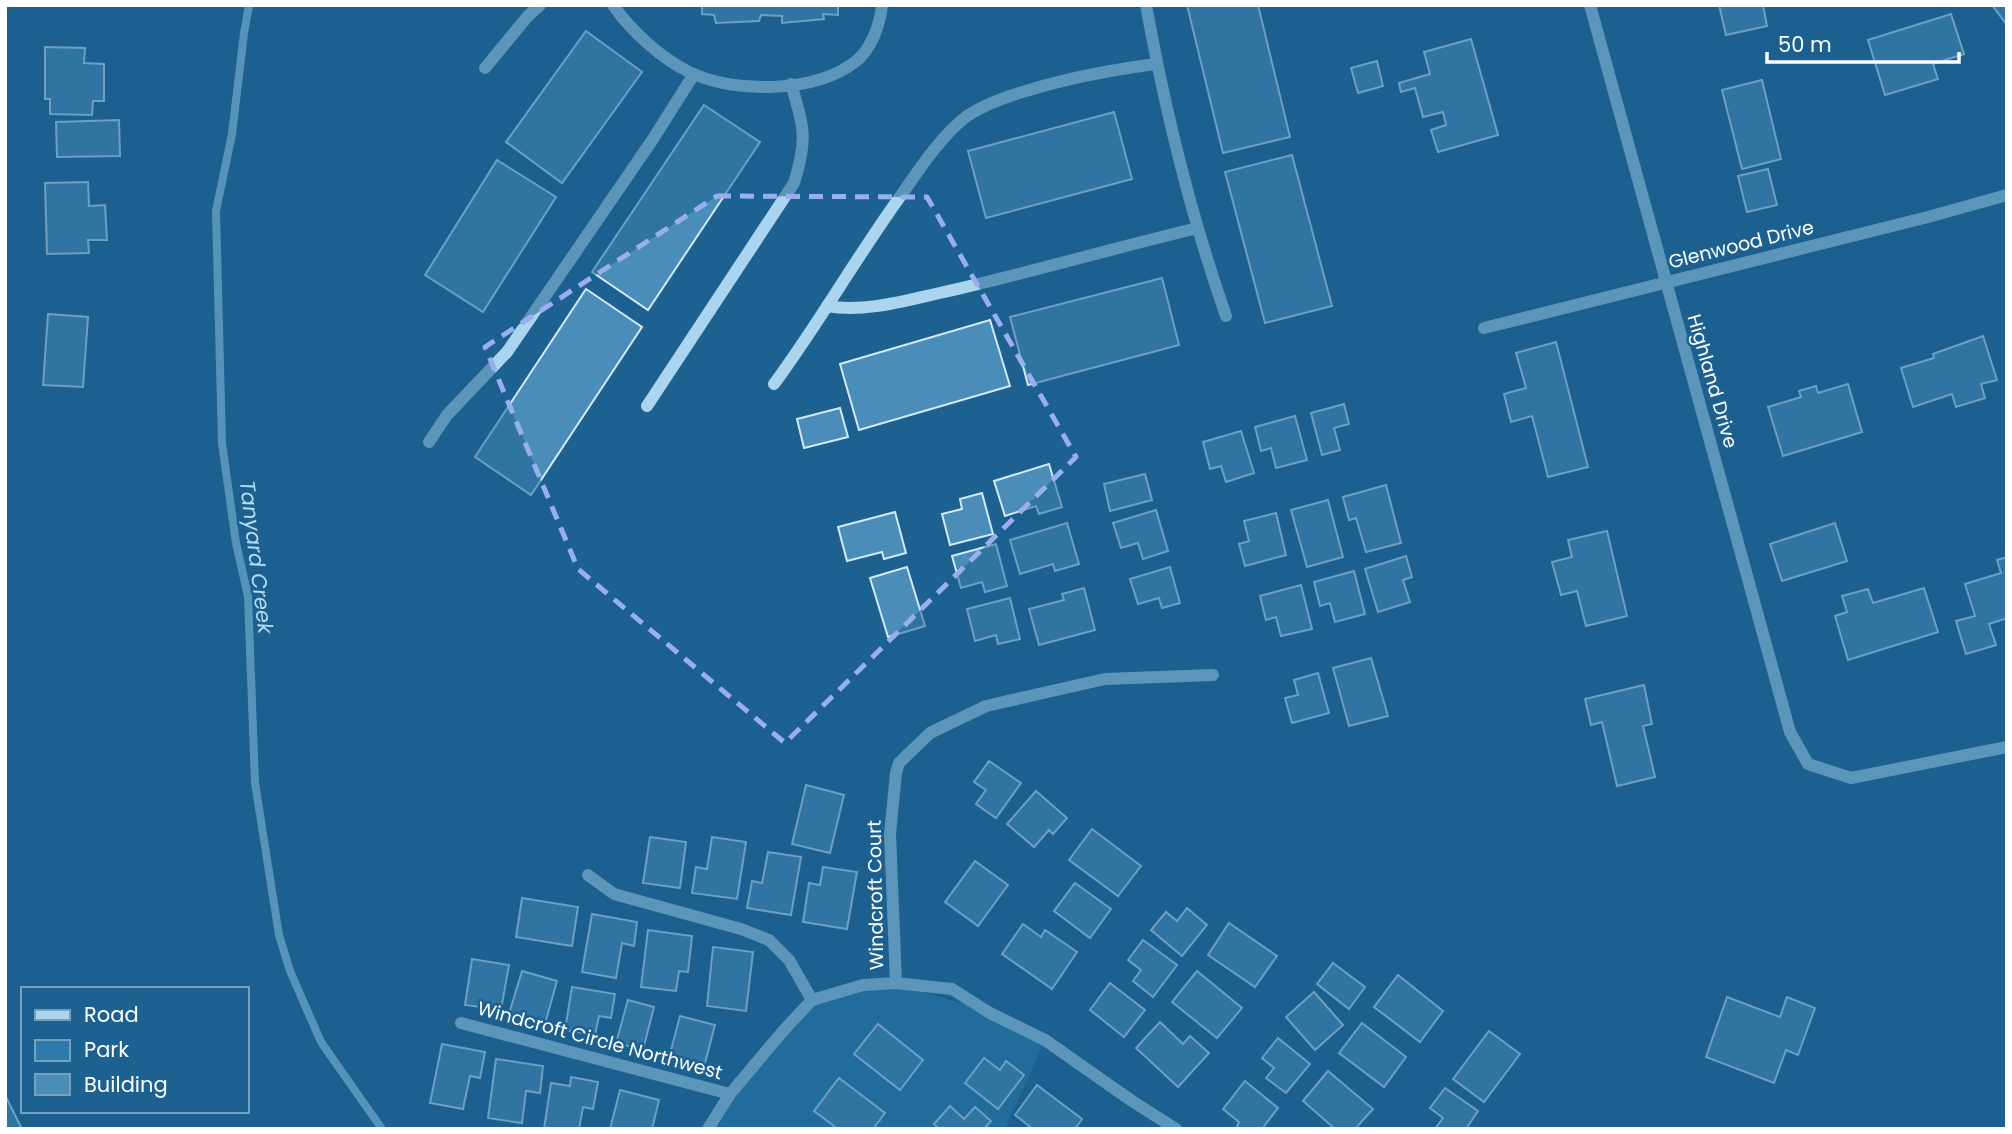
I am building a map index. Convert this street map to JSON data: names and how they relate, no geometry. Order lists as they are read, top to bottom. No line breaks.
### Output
{"streets":{"street":["Glenwood Drive","Highland Drive","Windcroft Court","Windcroft Circle Northwest"]},"crossings":[["Glenwood Drive","Highland Drive"]],"water":["Tanyard Creek"],"legend":["Road","Park","Building"],"scale_bar":"50 m"}
